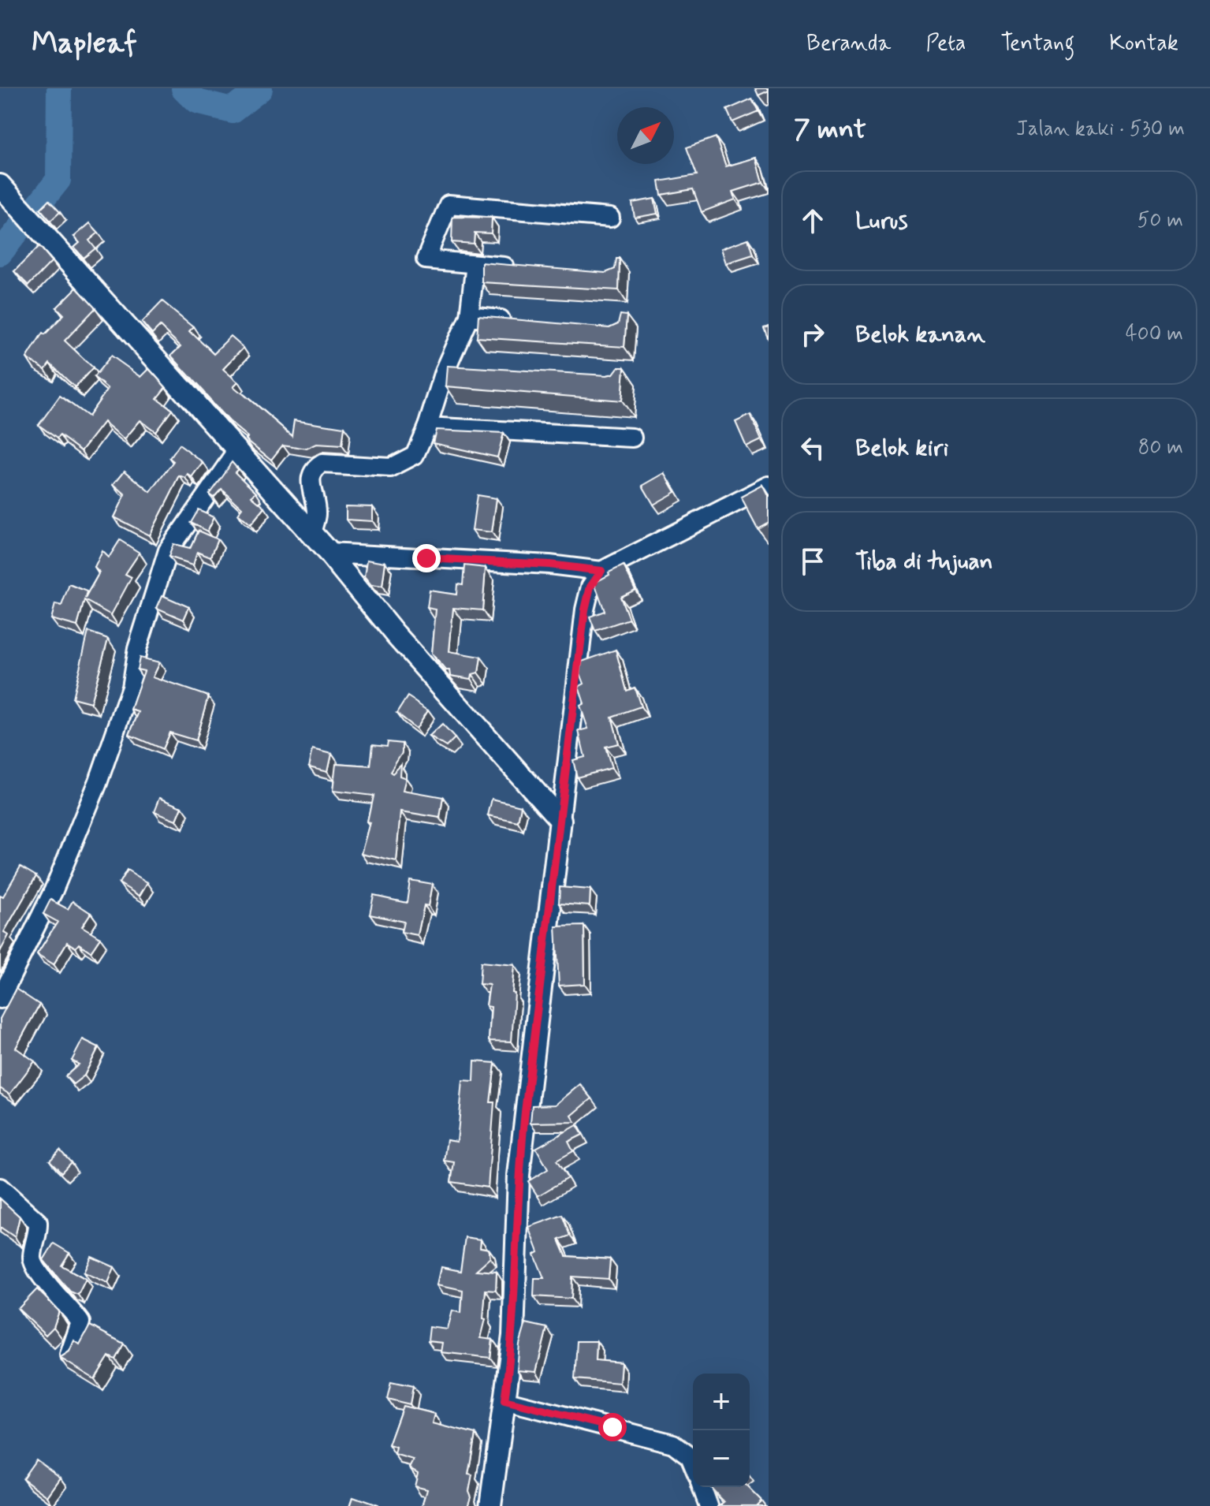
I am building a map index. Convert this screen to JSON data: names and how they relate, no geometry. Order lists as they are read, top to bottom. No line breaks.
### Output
{"north":"top right","page":{"header":"Mapleaf","nav":["Beranda","Peta","Tentang","Kontak"],"heading":["7 mnt","Jalan kaki · 530 m"],"list":[["Lurus","50 m"],["Belok kanan","400 m"],["Belok kiri","80 m"],"Tiba di tujuan"],"map_buttons":["+","−"]}}
